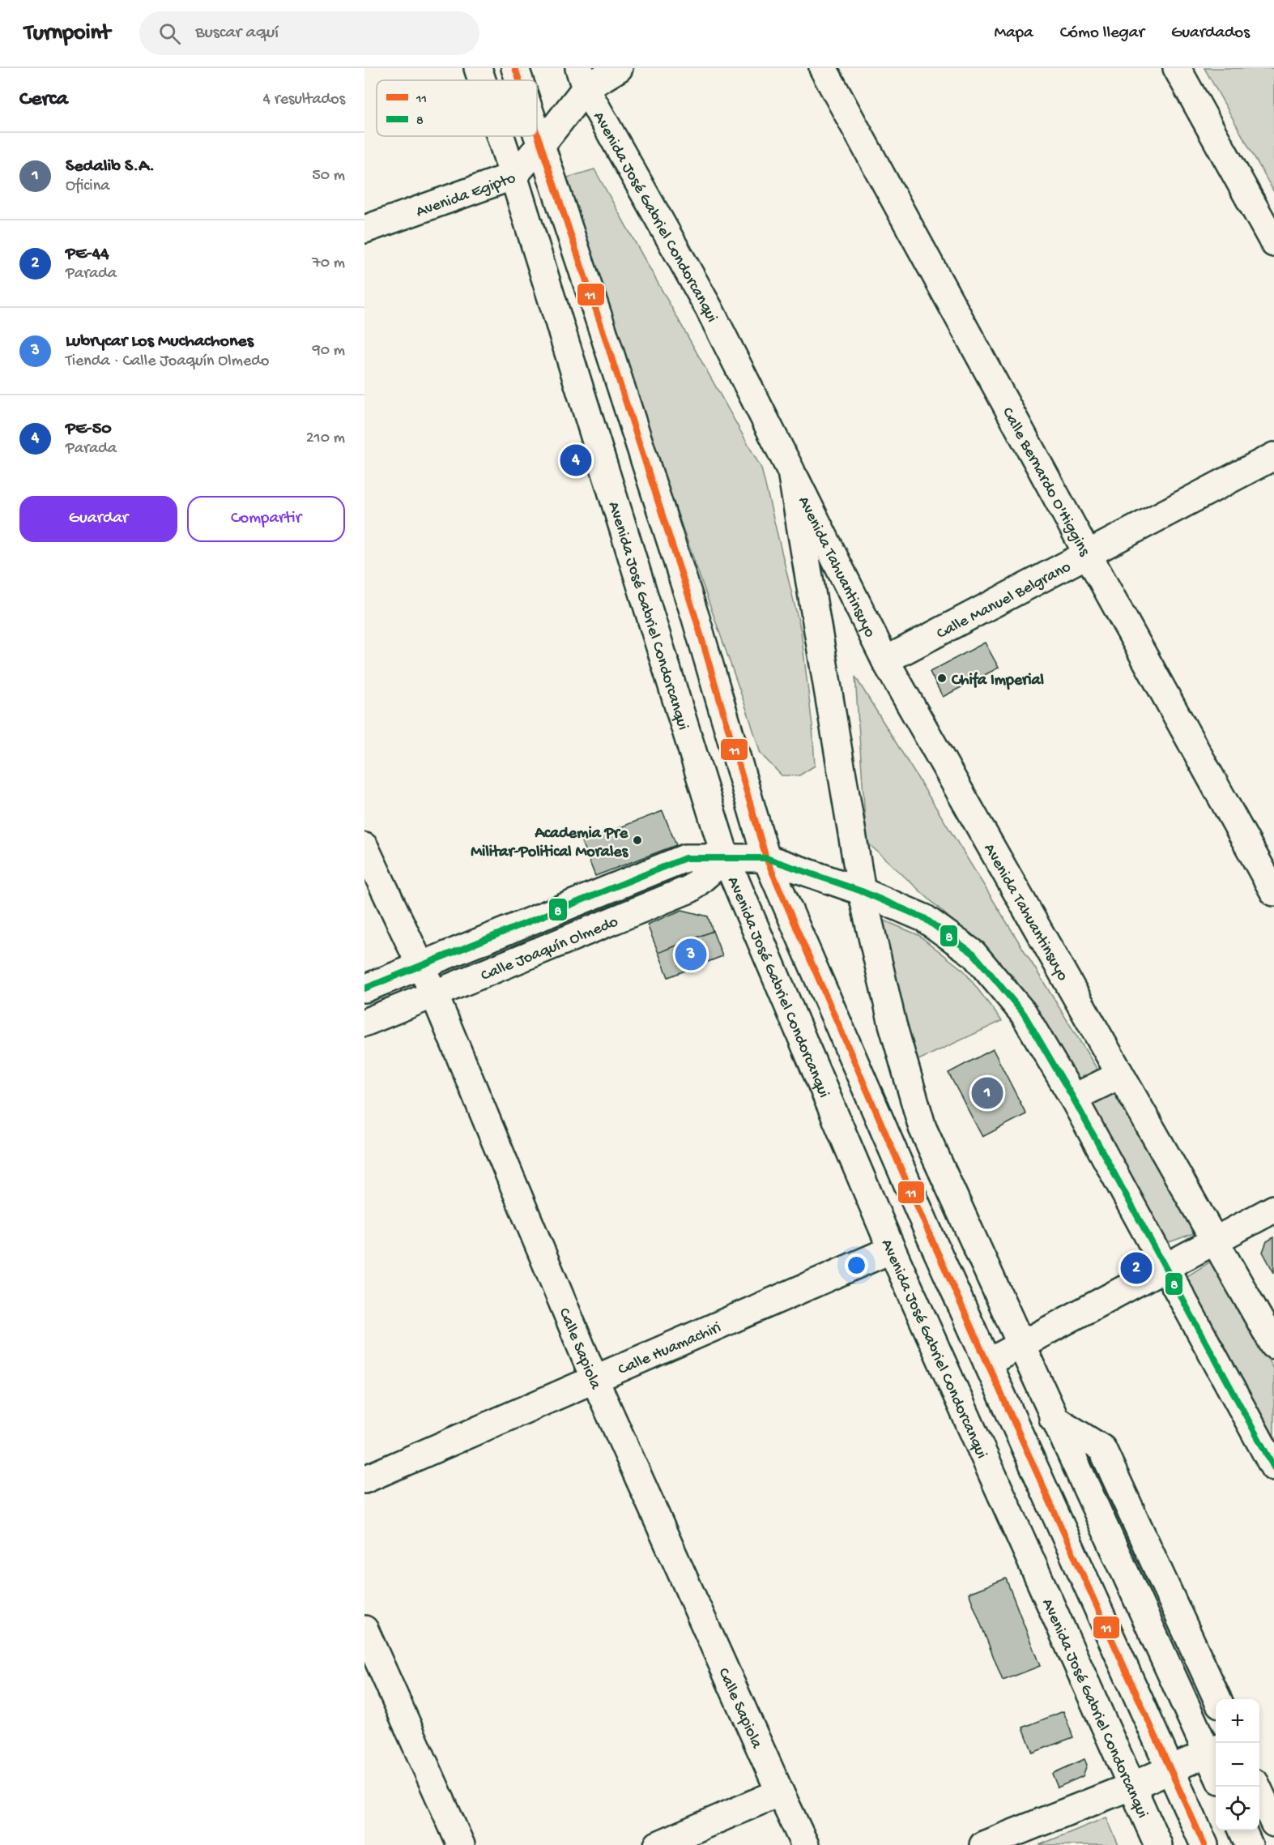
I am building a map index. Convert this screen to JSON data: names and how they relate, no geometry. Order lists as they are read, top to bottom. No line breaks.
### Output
{"streets":{"main road":["Avenida Egipto","Avenida José Gabriel Condorcanqui","Calle Bernardo O'Higgins","Avenida Tahuantinsuyo","Calle Manuel Belgrano","Calle Joaquín Olmedo","Calle Huamachiri","Calle Sapiola"]},"crossings":[["Avenida Egipto","Avenida José Gabriel Condorcanqui"],["Avenida José Gabriel Condorcanqui","Avenida Tahuantinsuyo"],["Avenida José Gabriel Condorcanqui","Calle Joaquín Olmedo"],["Avenida José Gabriel Condorcanqui","Calle Huamachiri"],["Calle Bernardo O'Higgins","Calle Manuel Belgrano"],["Avenida Tahuantinsuyo","Calle Manuel Belgrano"],["Calle Joaquín Olmedo","Calle Sapiola"],["Calle Huamachiri","Calle Sapiola"]],"places":["Chifa Imperial","Academia Pre Militar-Political Morales"],"lines":["transit line 11","transit line 8"],"legend":["11","8"],"page":{"header":"Turnpoint","search":"Buscar aquí","nav":["Mapa","Cómo llegar","Guardados"],"heading":["Cerca","4 resultados"],"list":[{"mark":"1","name":"Sedalib S.A.","note":"Oficina","value":"50 m"},{"mark":"2","name":"PE-44","note":"Parada","value":"70 m"},{"mark":"3","name":"Lubrycar Los Muchachones","note":"Tienda · Calle Joaquín Olmedo","value":"90 m"},{"mark":"4","name":"PE-50","note":"Parada","value":"210 m"}],"pins":["4","3","1","2"],"buttons":["Guardar","Compartir"],"map_buttons":["+","−"]}}
